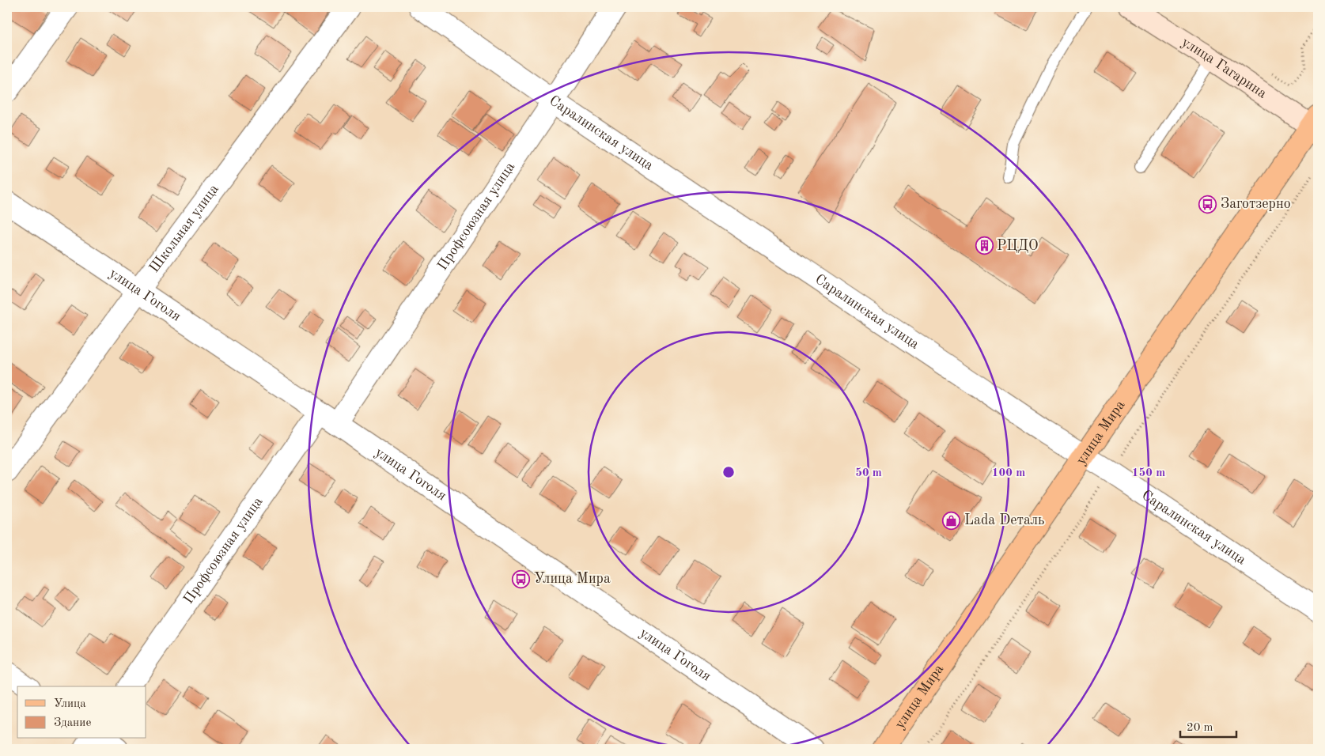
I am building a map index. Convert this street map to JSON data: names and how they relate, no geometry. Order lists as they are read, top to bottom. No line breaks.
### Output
{"streets":{"main road":["улица Мира"],"street":["улица Гагарина","Саралинская улица","Профсоюзная улица","Школьная улица","улица Гоголя"]},"crossings":[["улица Гагарина","улица Мира"],["Саралинская улица","Профсоюзная улица"],["Саралинская улица","улица Мира"],["Профсоюзная улица","улица Гоголя"],["Школьная улица","улица Гоголя"]],"places":{"bus stop":["Заготзерно","Улица Мира"],"building":["РЦДО"],"shop":["Lada Dеталь"]},"legend":["Улица","Здание"],"scale_bar":"20 m","rings":["50 m","100 m","150 m"]}
